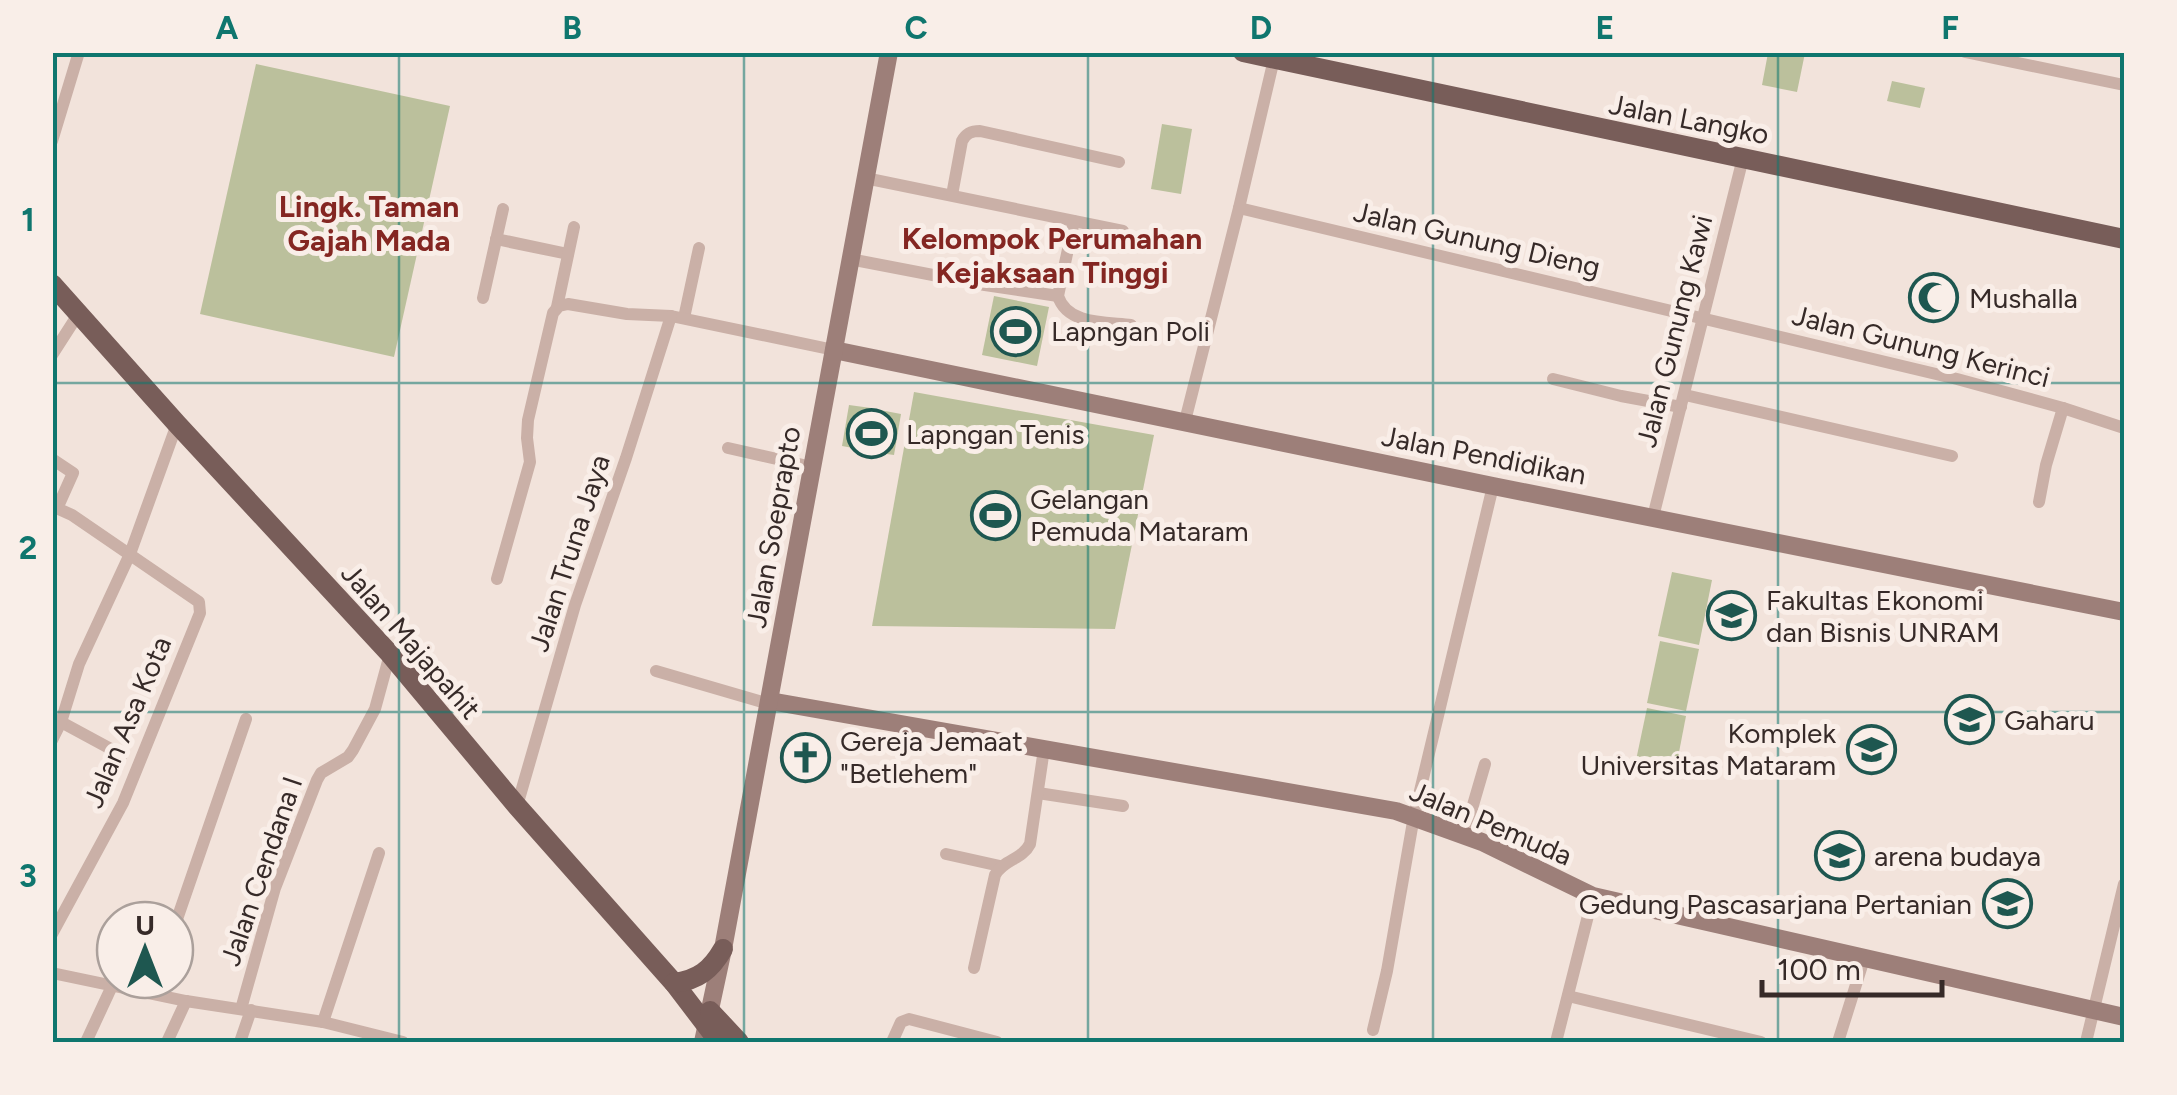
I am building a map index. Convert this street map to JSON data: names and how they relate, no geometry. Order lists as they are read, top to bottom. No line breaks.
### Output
{"streets":{"main road":["Jalan Langko","Jalan Pendidikan","Jalan Soeprapto","Jalan Majapahit","Jalan Pemuda"],"street":["Jalan Gunung Dieng","Jalan Gunung Kawi","Jalan Gunung Kerinci","Jalan Truna Jaya","Jalan Asa Kota","Jalan Cendana I"]},"crossings":[["Jalan Langko","Jalan Gunung Kawi"],["Jalan Gunung Dieng","Jalan Gunung Kawi"],["Jalan Gunung Dieng","Jalan Gunung Kerinci"],["Jalan Gunung Kawi","Jalan Gunung Kerinci"],["Jalan Gunung Kawi","Jalan Pendidikan"],["Jalan Pendidikan","Jalan Soeprapto"],["Jalan Soeprapto","Jalan Majapahit"],["Jalan Soeprapto","Jalan Pemuda"],["Jalan Truna Jaya","Jalan Majapahit"],["Jalan Majapahit","Jalan Cendana I"]],"districts":["Lingk. Taman Gajah Mada","Kelompok Perumahan Kejaksaan Tinggi"],"places":{"mosque":["Mushalla"],"sports":["Lapngan Poli","Lapngan Tenis","Gelangan Pemuda Mataram"],"school or university":["Fakultas Ekonomi dan Bisnis UNRAM","Gaharu","Komplek Universitas Mataram","arena budaya","Gedung Pascasarjana Pertanian"],"church":["Gereja Jemaat \"Betlehem\""]},"scale_bar":"100 m","north":"top","grid":{"columns":["A","B","C","D","E","F"],"rows":["1","2","3"]}}
